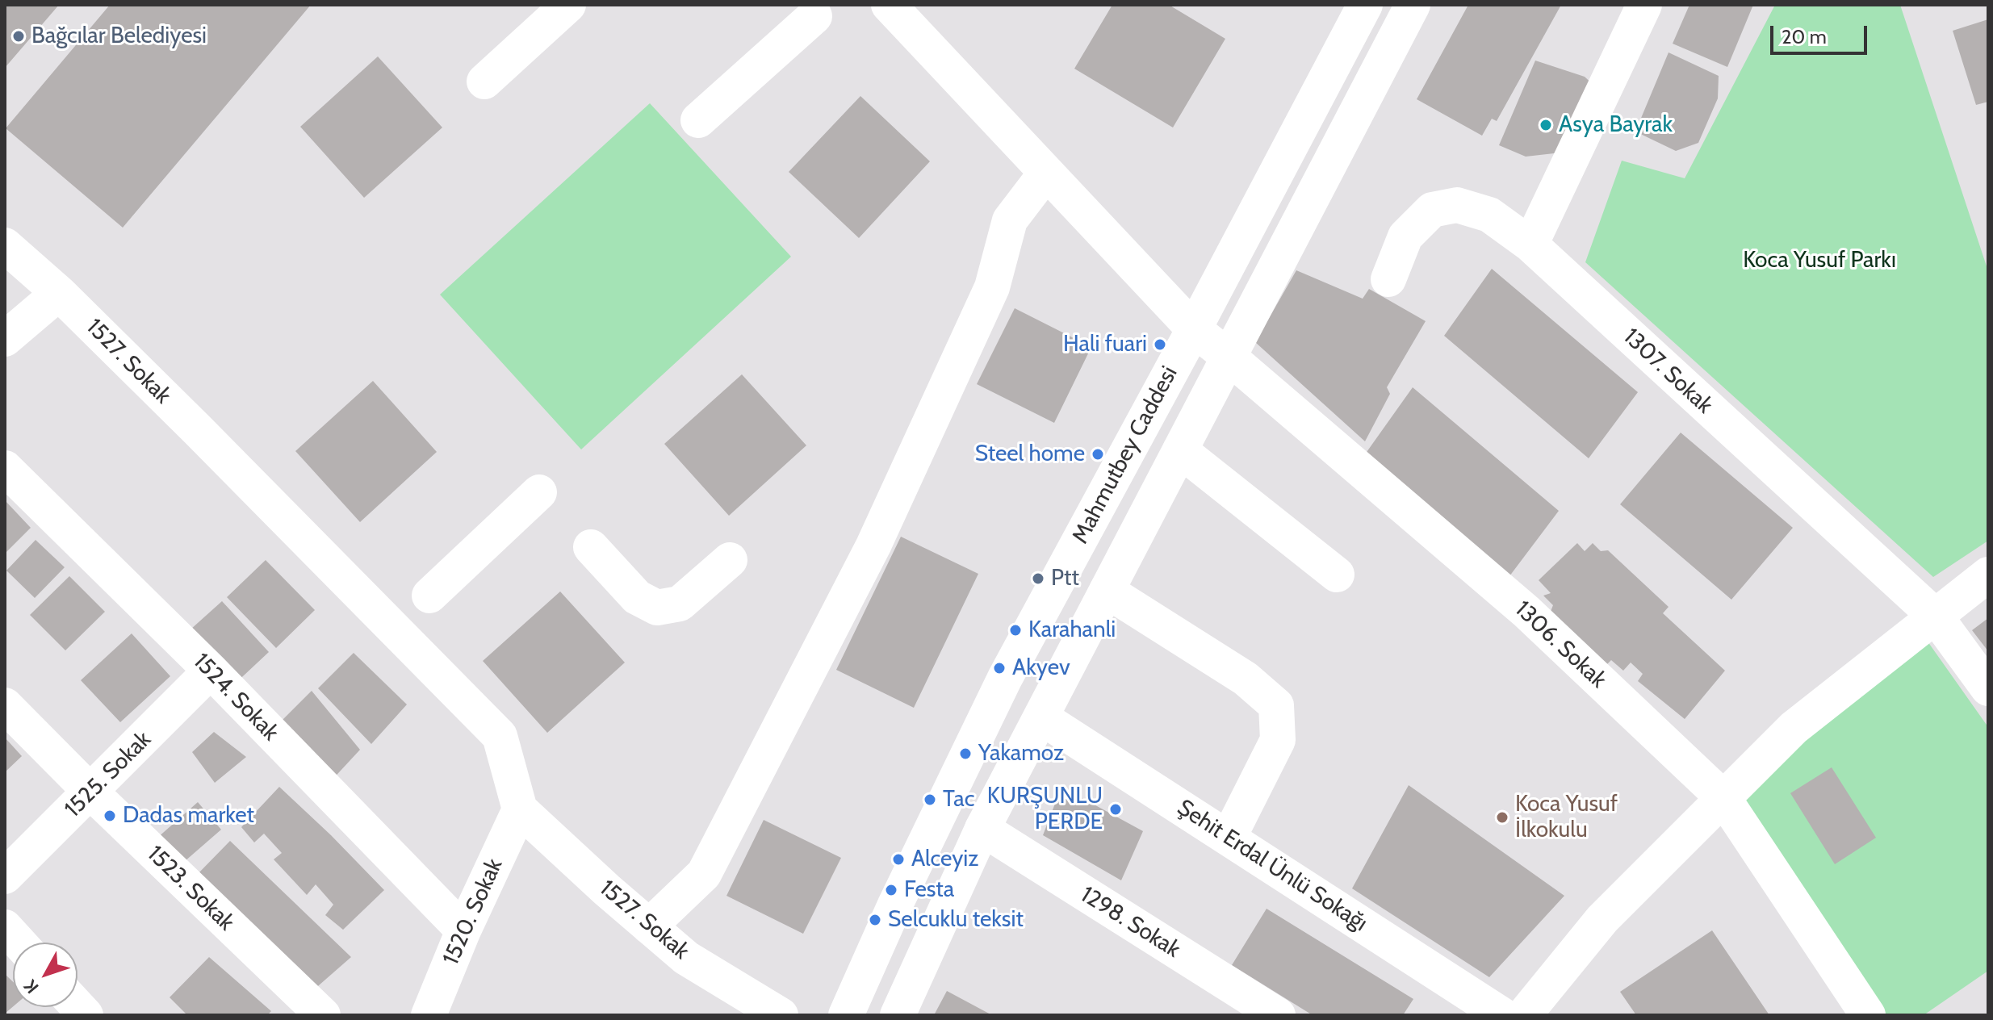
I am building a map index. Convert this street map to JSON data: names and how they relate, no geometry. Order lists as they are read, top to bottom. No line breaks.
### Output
{"streets":{"street":["1527. Sokak","1307. Sokak","Mahmutbey Caddesi","1306. Sokak","1524. Sokak","1525. Sokak","Şehit Erdal Ünlü Sokağı","1523. Sokak","1520. Sokak","1298. Sokak"]},"crossings":[["1527. Sokak","1520. Sokak"],["Mahmutbey Caddesi","1306. Sokak"],["Mahmutbey Caddesi","Şehit Erdal Ünlü Sokağı"],["Mahmutbey Caddesi","1298. Sokak"],["1524. Sokak","1525. Sokak"],["1524. Sokak","1520. Sokak"],["1525. Sokak","1523. Sokak"]],"parks":["Koca Yusuf Parkı"],"places":["Bağcılar Belediyesi","Asya Bayrak","Hali fuari","Steel home","Ptt","Karahanli","Akyev","Yakamoz","Tac","KURŞUNLU PERDE","Dadas market","Koca Yusuf İlkokulu","Alceyiz","Festa","Selcuklu teksit"],"scale_bar":"20 m","north":"bottom left"}
